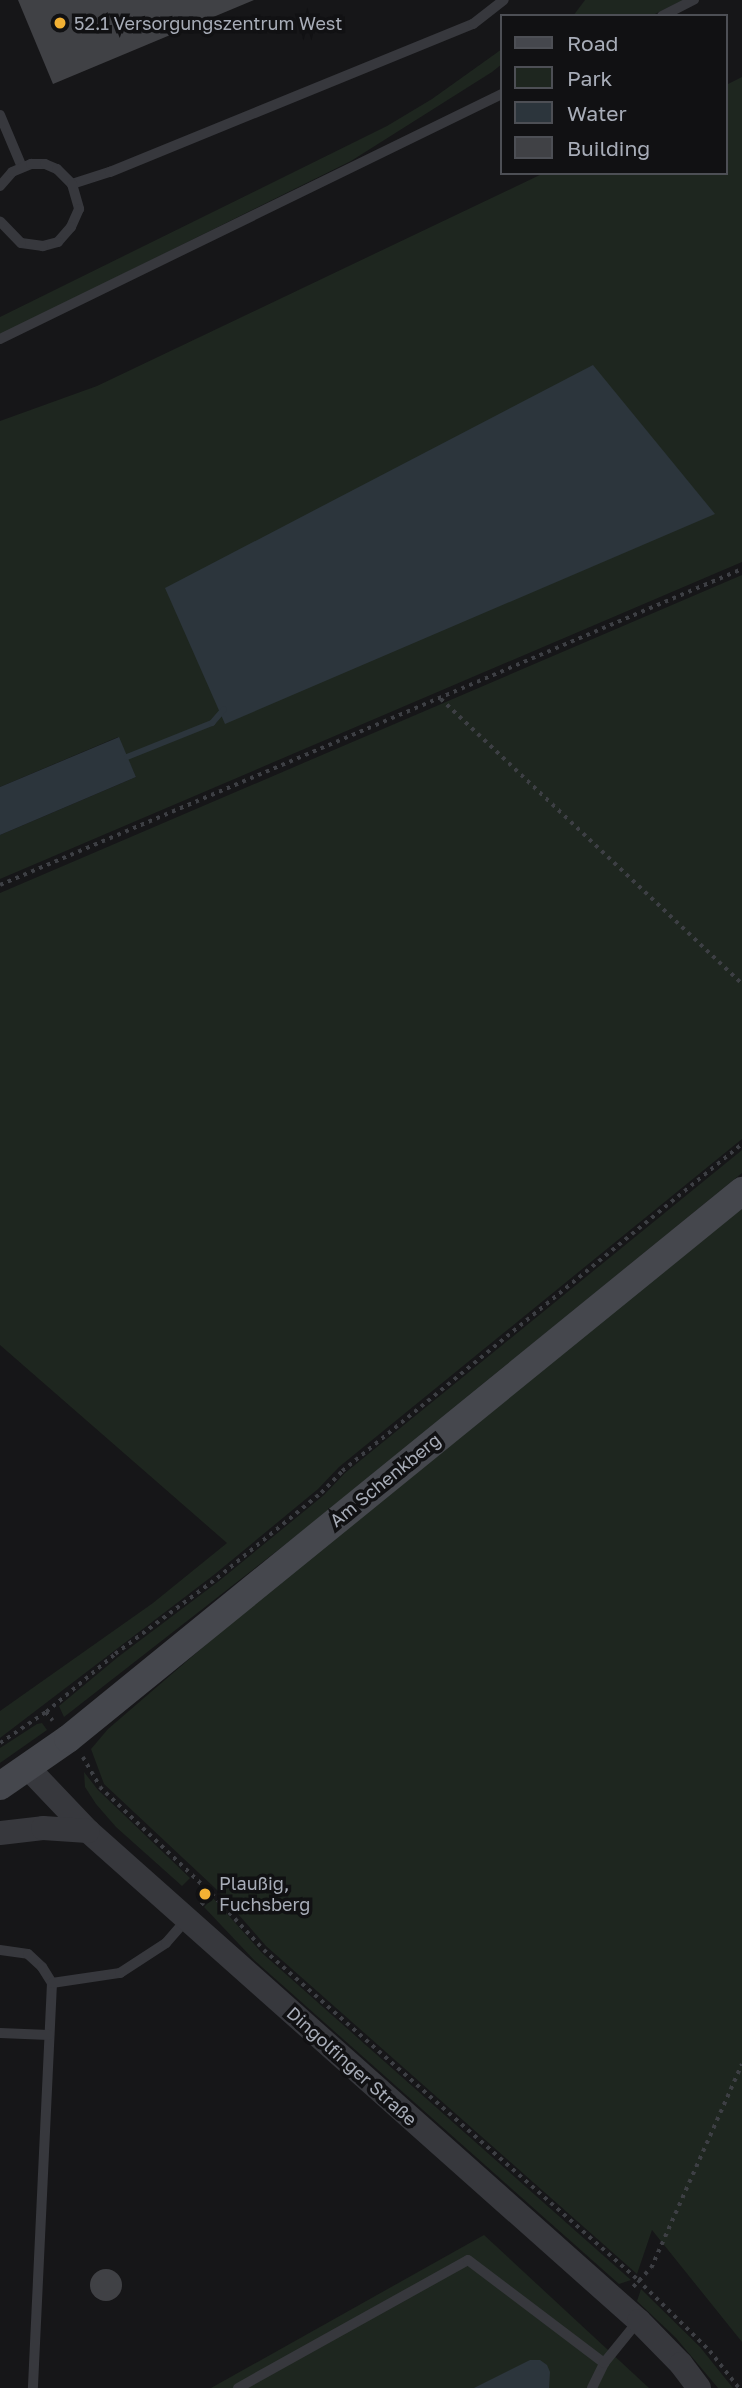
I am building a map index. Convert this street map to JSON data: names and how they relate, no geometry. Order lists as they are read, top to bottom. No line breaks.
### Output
{"streets":{"main road":["Am Schenkberg"],"street":["Dingolfinger Straße"]},"crossings":[["Am Schenkberg","Dingolfinger Straße"]],"places":["52.1 Versorgungszentrum West","Plaußig, Fuchsberg"],"legend":["Road","Park","Water","Building"]}
